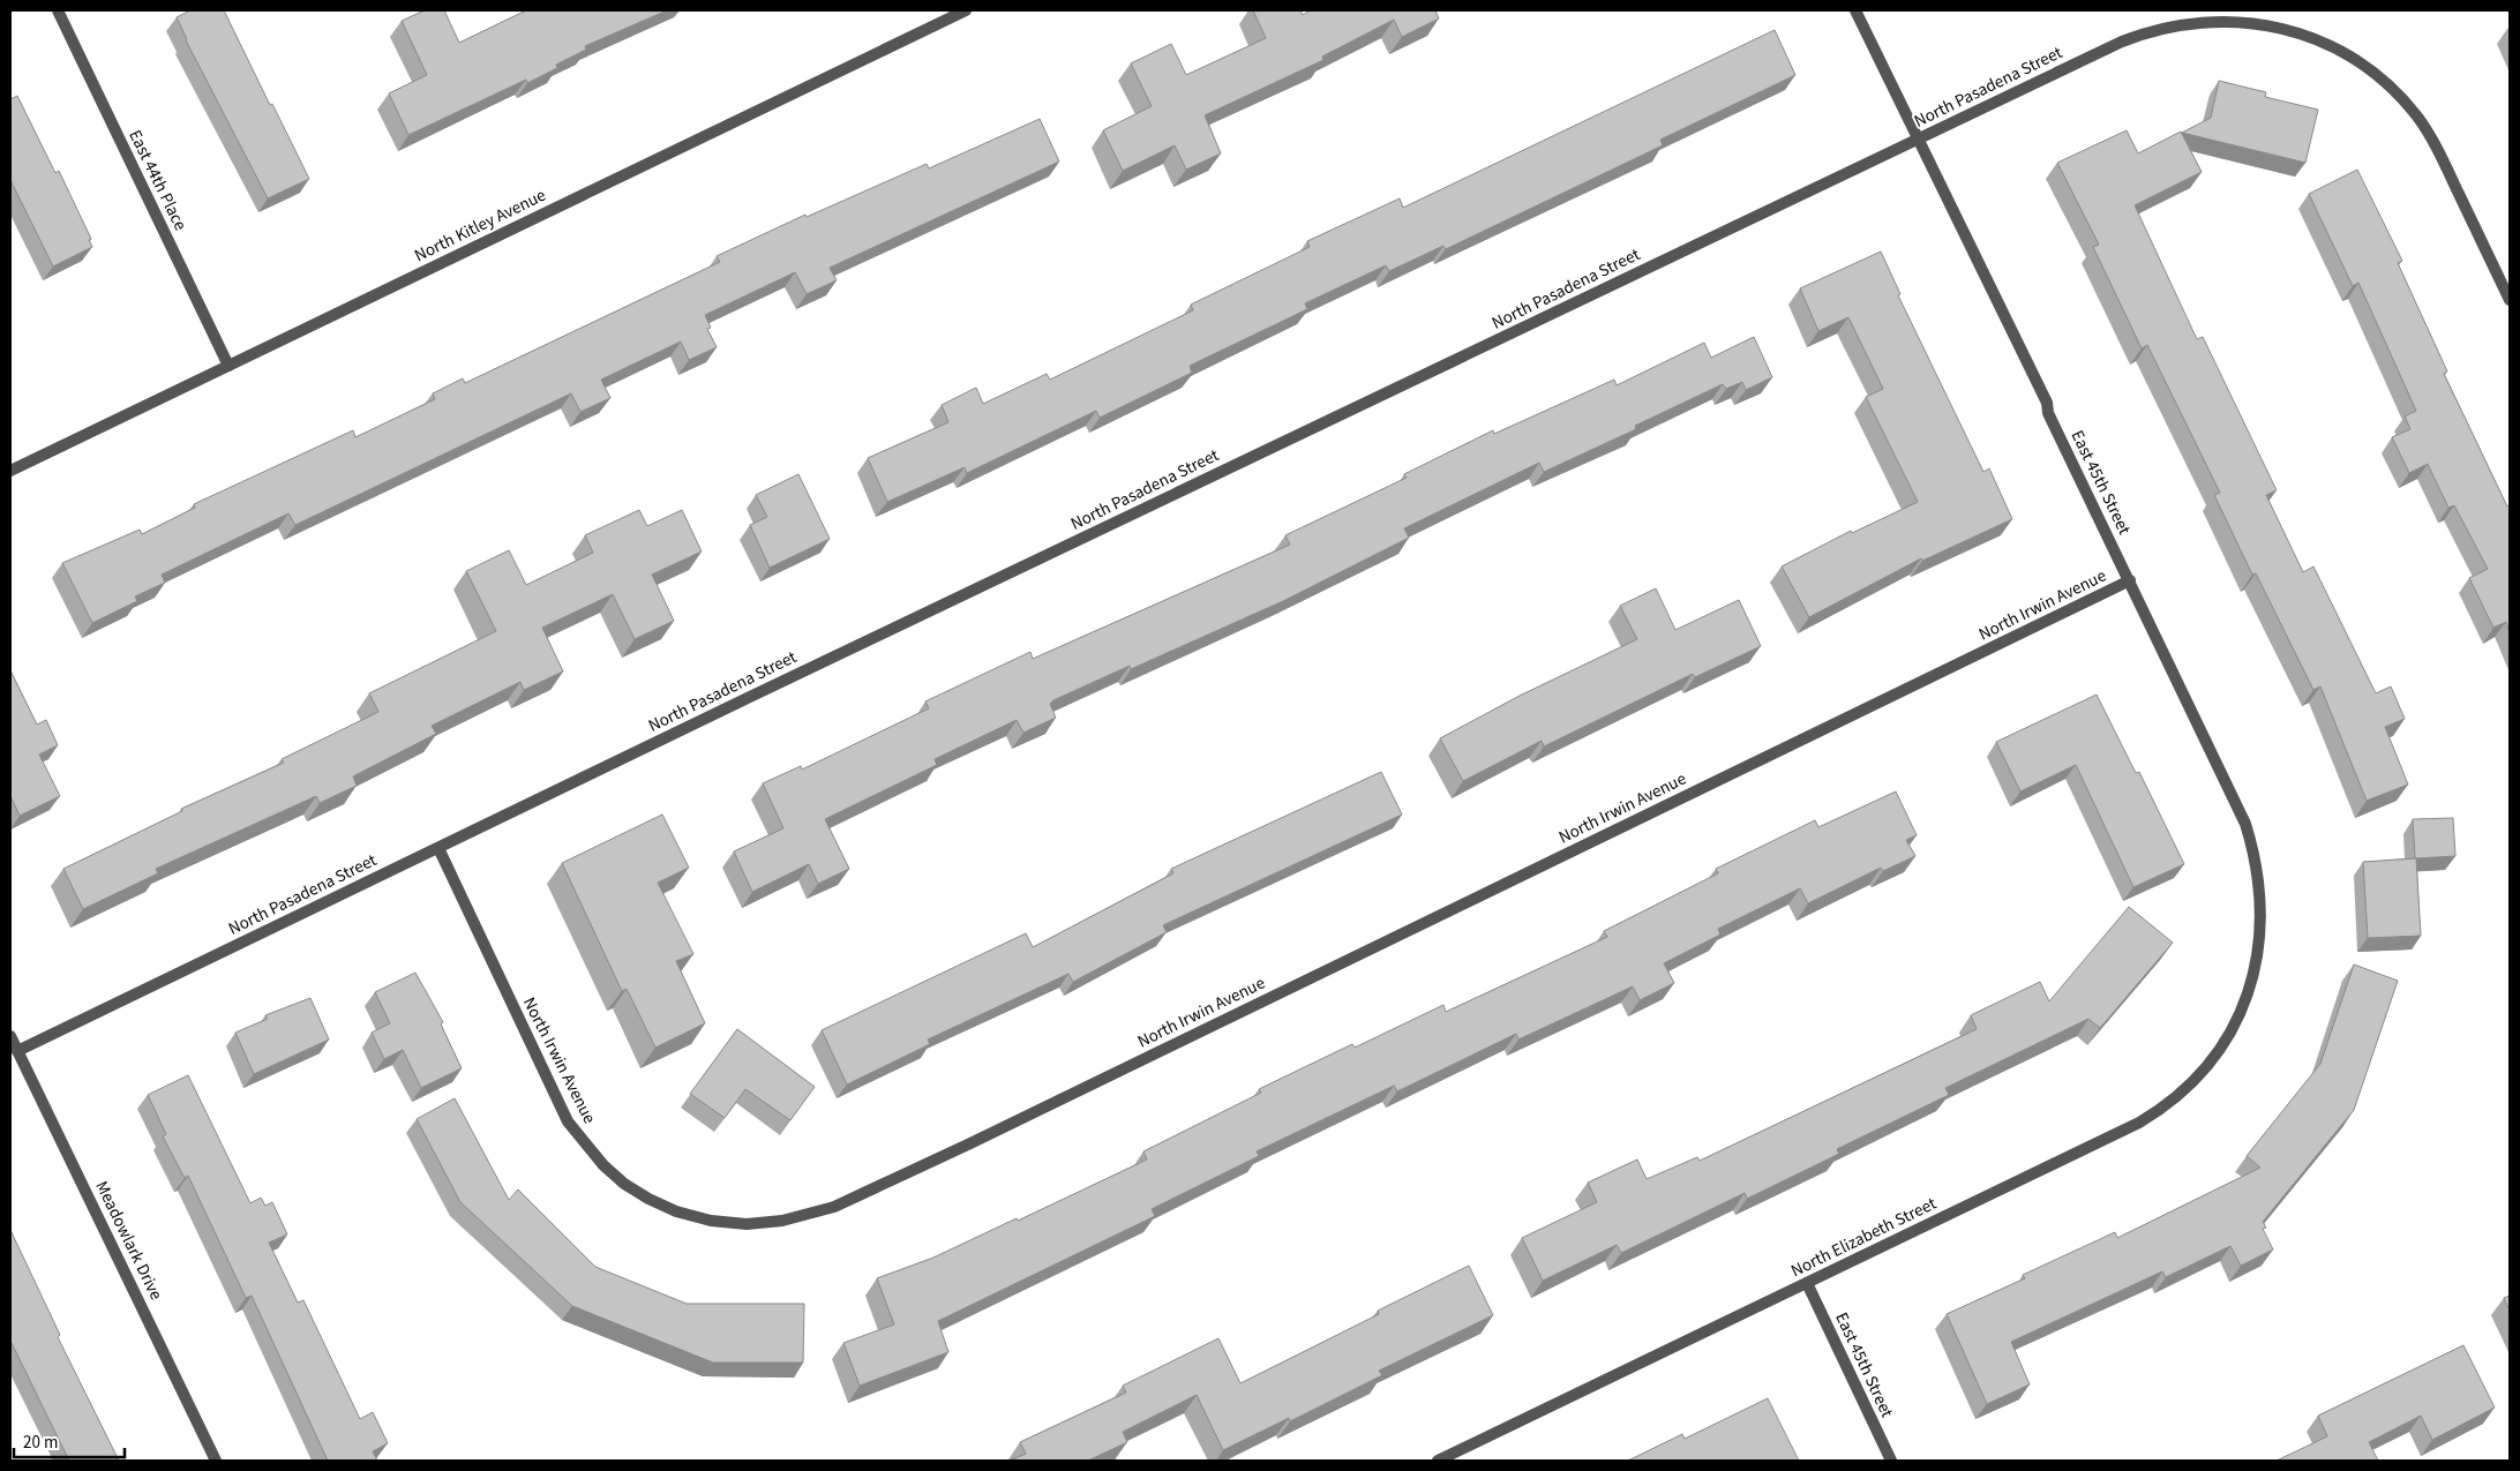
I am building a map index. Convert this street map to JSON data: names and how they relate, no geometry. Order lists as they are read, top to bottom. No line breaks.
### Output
{"streets":{"street":["North Pasadena Street","East 44th Place","North Kitley Avenue","East 45th Street","North Irwin Avenue","North Elizabeth Street","Meadowlark Drive"]},"crossings":[["North Pasadena Street","East 45th Street"],["North Pasadena Street","North Irwin Avenue"],["North Pasadena Street","Meadowlark Drive"],["East 44th Place","North Kitley Avenue"],["East 45th Street","North Irwin Avenue"],["East 45th Street","North Elizabeth Street"]],"scale_bar":"20 m"}
